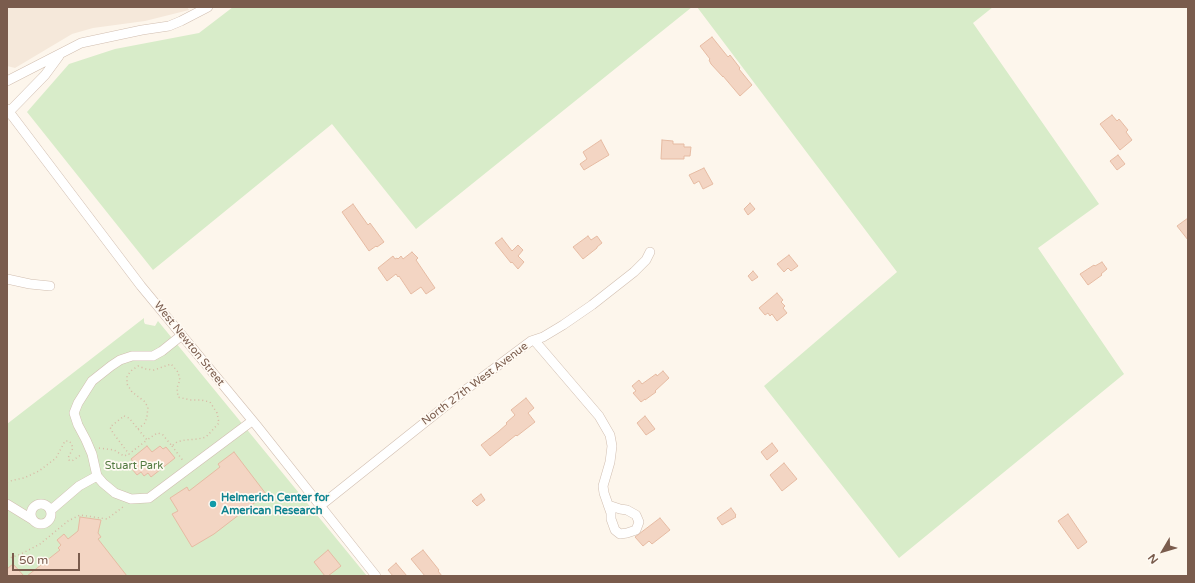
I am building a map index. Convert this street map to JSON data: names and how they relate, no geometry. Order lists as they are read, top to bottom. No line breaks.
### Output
{"streets":{"street":["West Newton Street","North 27th West Avenue"]},"crossings":[["West Newton Street","North 27th West Avenue"]],"parks":["Stuart Park"],"places":["Helmerich Center for American Research"],"scale_bar":"50 m","north":"bottom left"}
